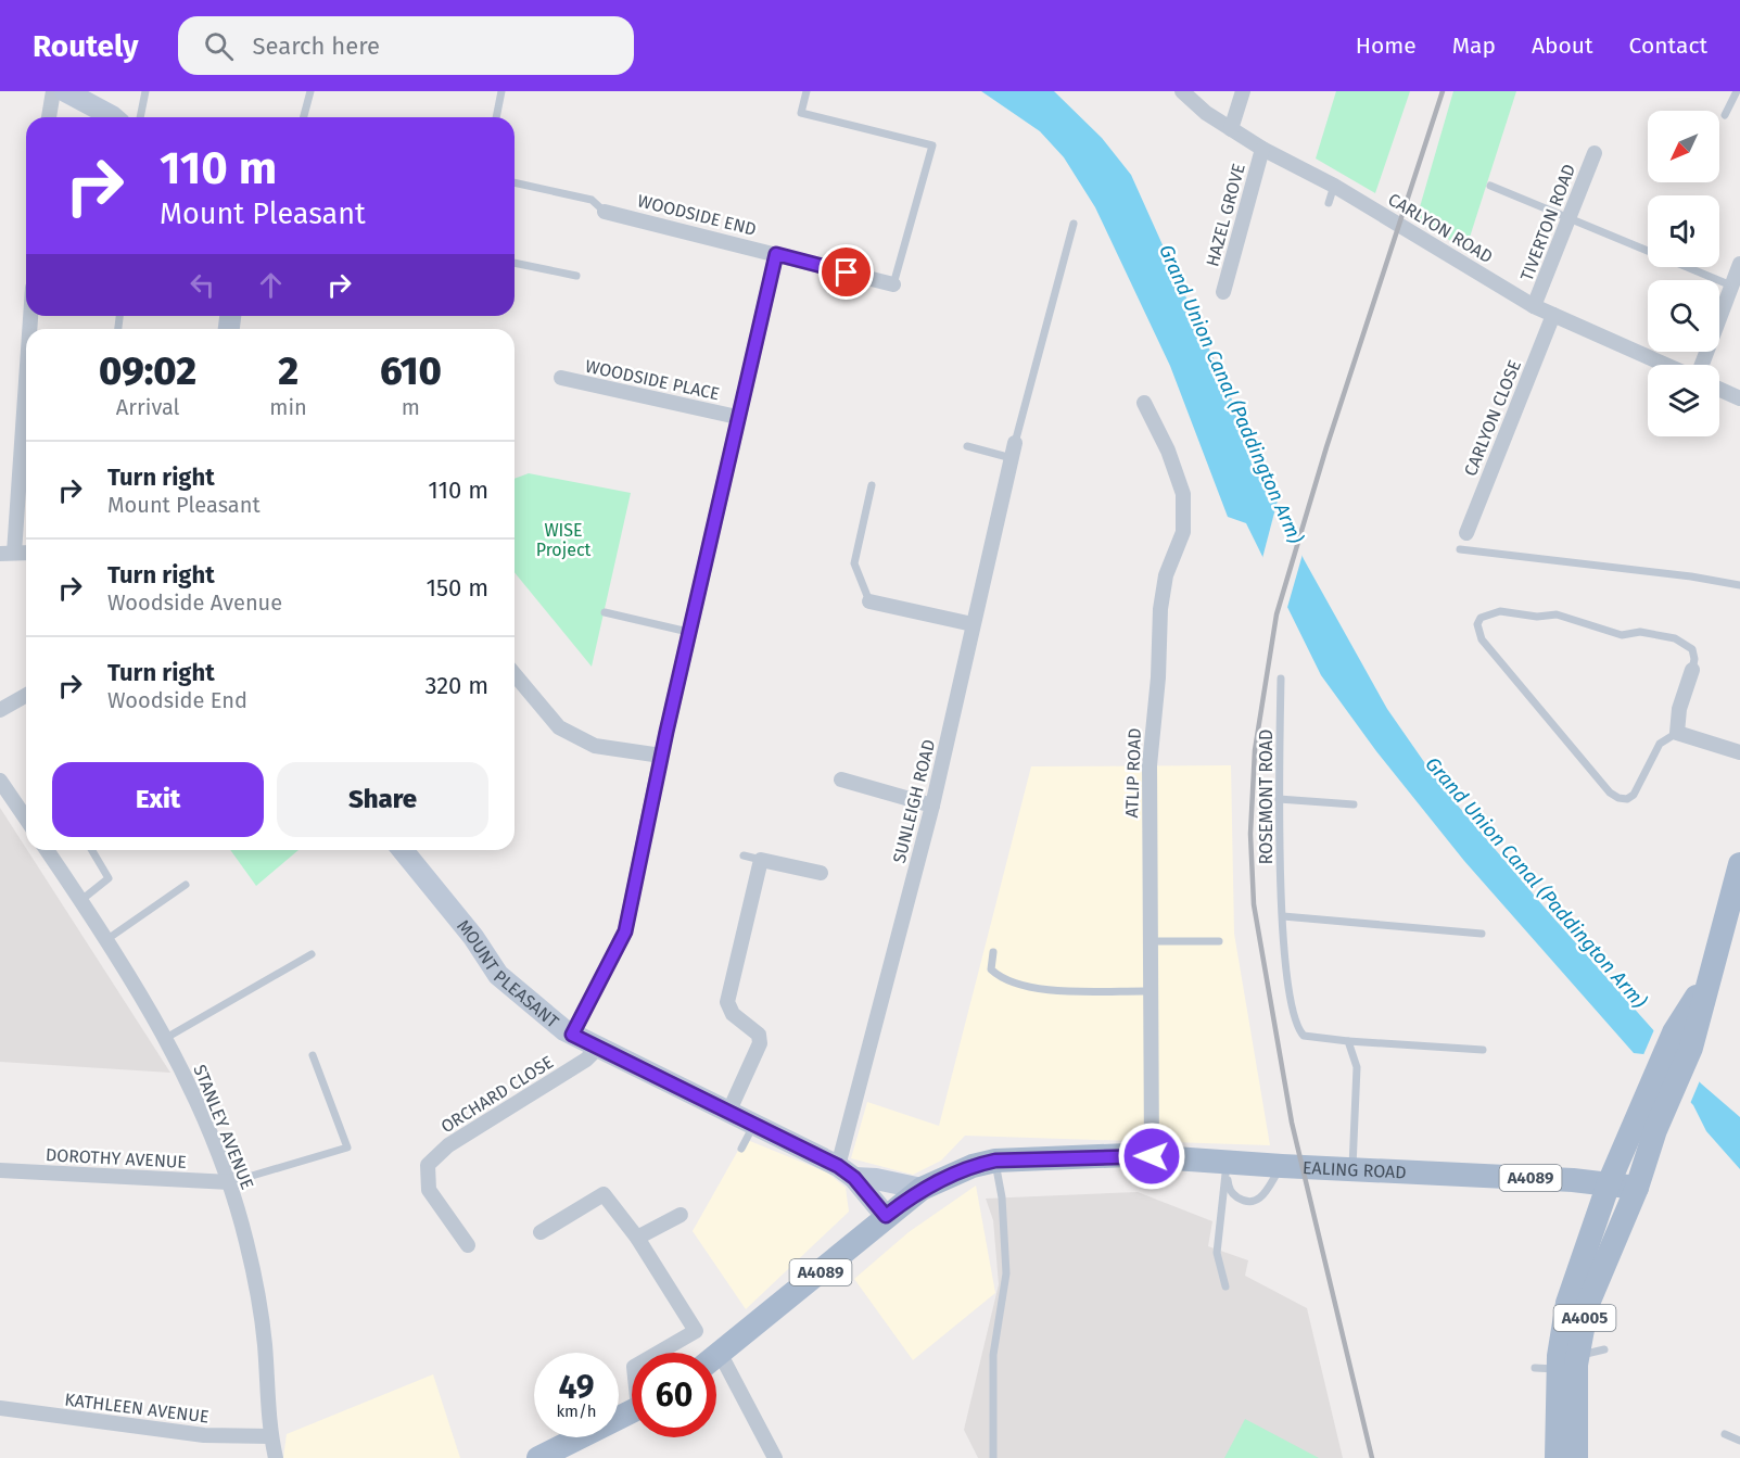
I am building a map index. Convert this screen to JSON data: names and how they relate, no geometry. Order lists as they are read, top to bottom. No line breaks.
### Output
{"streets":{"main road":["EALING ROAD","A4089","A4005"],"street":["WOODSIDE END","HAZEL GROVE","TIVERTON ROAD","CARLYON ROAD","WOODSIDE PLACE","CARLYON CLOSE","ATLIP ROAD","SUNLEIGH ROAD","MOUNT PLEASANT","ORCHARD CLOSE","STANLEY AVENUE","DOROTHY AVENUE","KATHLEEN AVENUE"],"lane":["ROSEMONT ROAD"]},"crossings":[["HAZEL GROVE","CARLYON ROAD"],["TIVERTON ROAD","CARLYON ROAD"],["CARLYON ROAD","CARLYON CLOSE"],["ATLIP ROAD","EALING ROAD"],["SUNLEIGH ROAD","MOUNT PLEASANT"],["MOUNT PLEASANT","ORCHARD CLOSE"],["MOUNT PLEASANT","EALING ROAD"],["MOUNT PLEASANT","A4089"],["STANLEY AVENUE","DOROTHY AVENUE"],["STANLEY AVENUE","KATHLEEN AVENUE"],["EALING ROAD","A4089"],["EALING ROAD","A4005"],["A4089","A4005"]],"water":["Grand Union Canal (Paddington Arm)"],"parks":["WISE Project"],"north":"bottom left","page":{"header":"Routely","search":"Search here","nav":["Home","Map","About","Contact"],"turn":["110 m","Mount Pleasant"],"eta":["09:02","Arrival","2","min","610","m"],"list":[{"name":"Turn right","note":"Mount Pleasant","value":"110 m"},{"name":"Turn right","note":"Woodside Avenue","value":"150 m"},{"name":"Turn right","note":"Woodside End","value":"320 m"}],"buttons":["Exit","Share"],"speed":"49 km/h","limit":"60"}}
